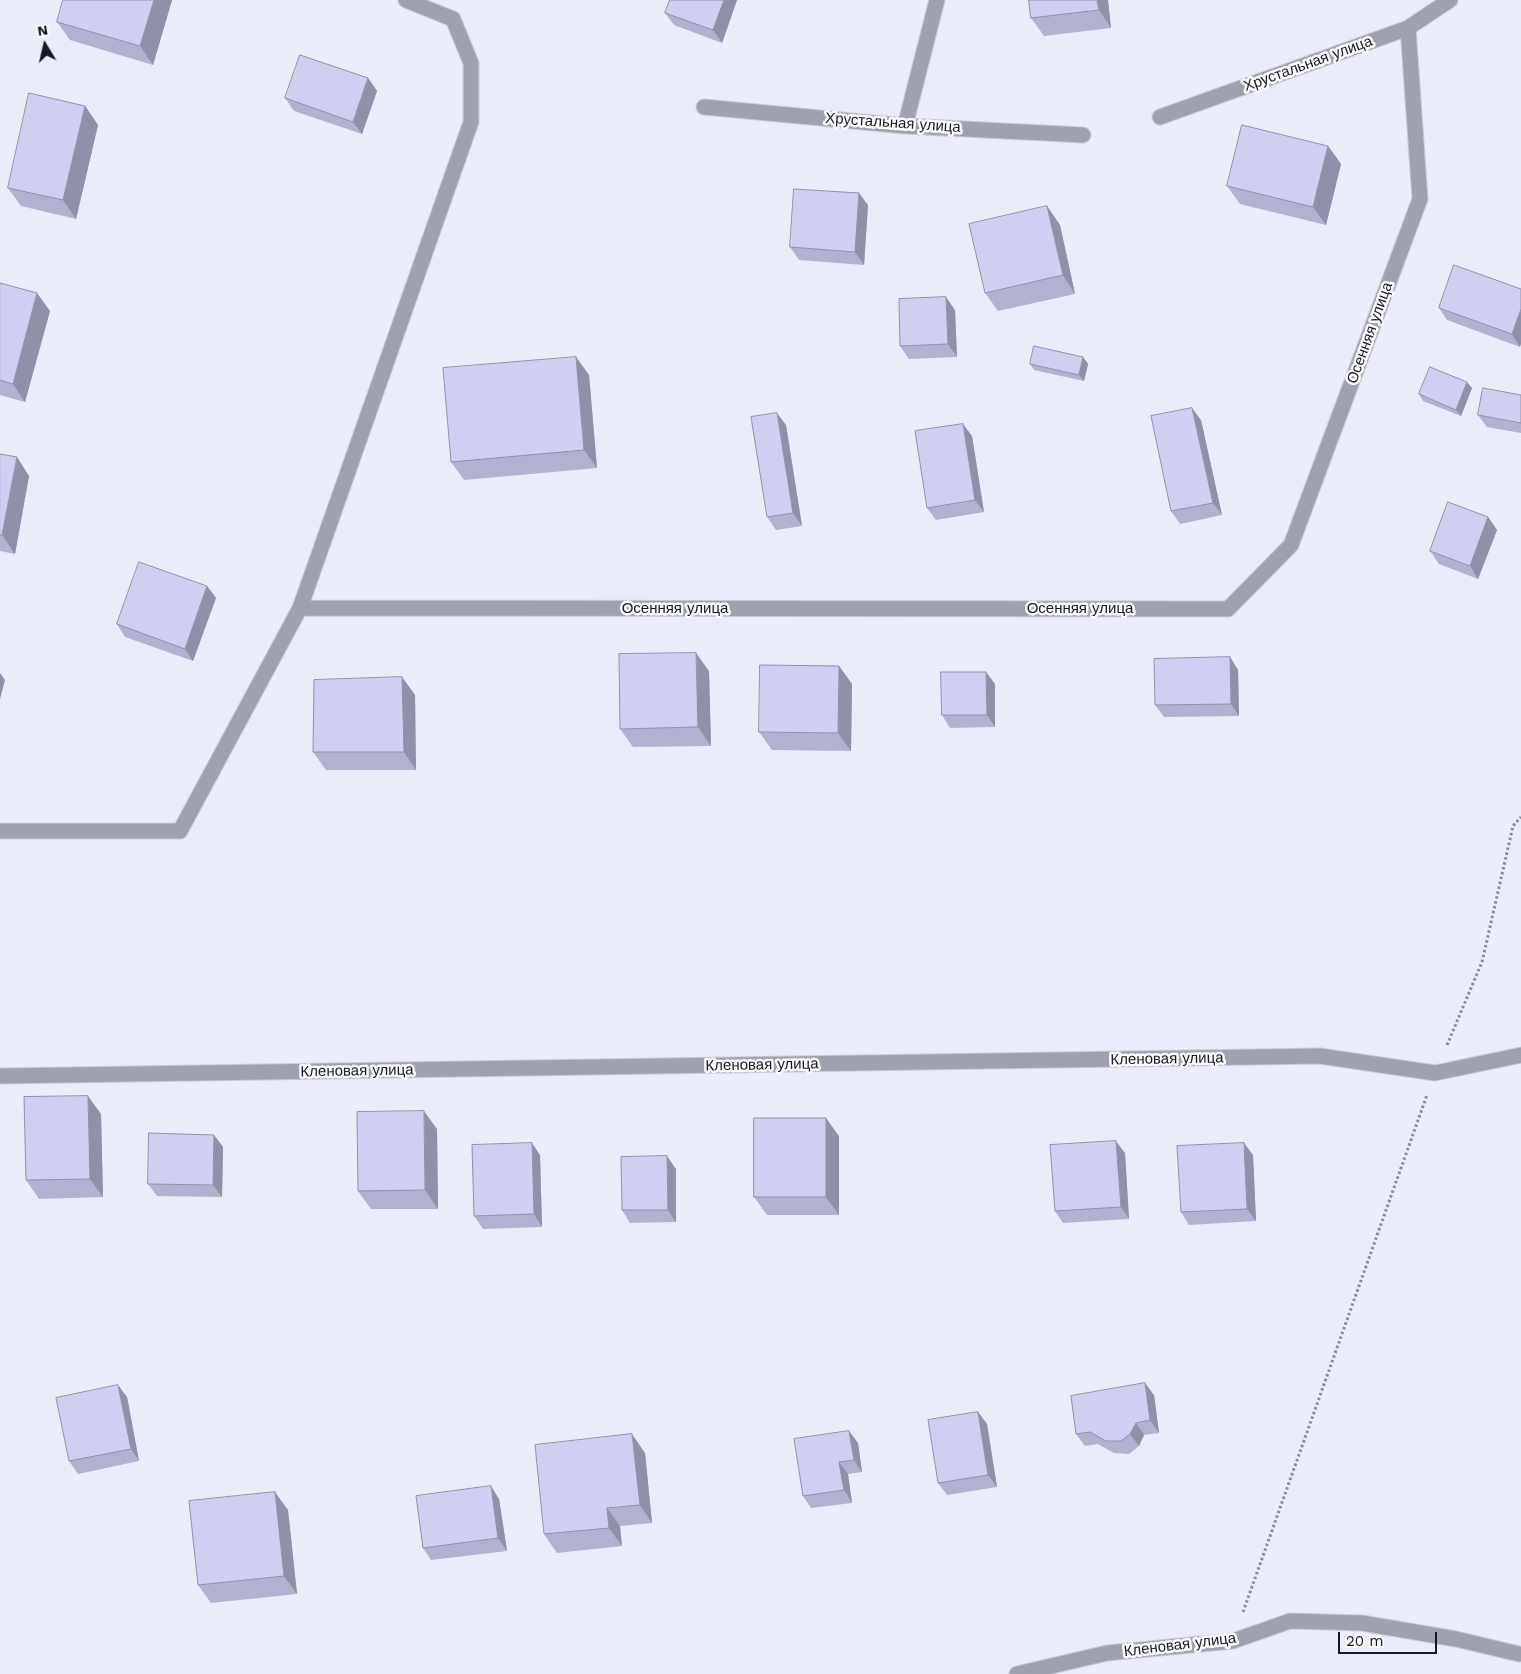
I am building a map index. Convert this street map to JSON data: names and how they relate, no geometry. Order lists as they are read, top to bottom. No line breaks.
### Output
{"streets":{"street":["Хрустальная улица","Осенняя улица","Кленовая улица"]},"crossings":[["Хрустальная улица","Осенняя улица"]],"scale_bar":"20 m","north":"top"}
